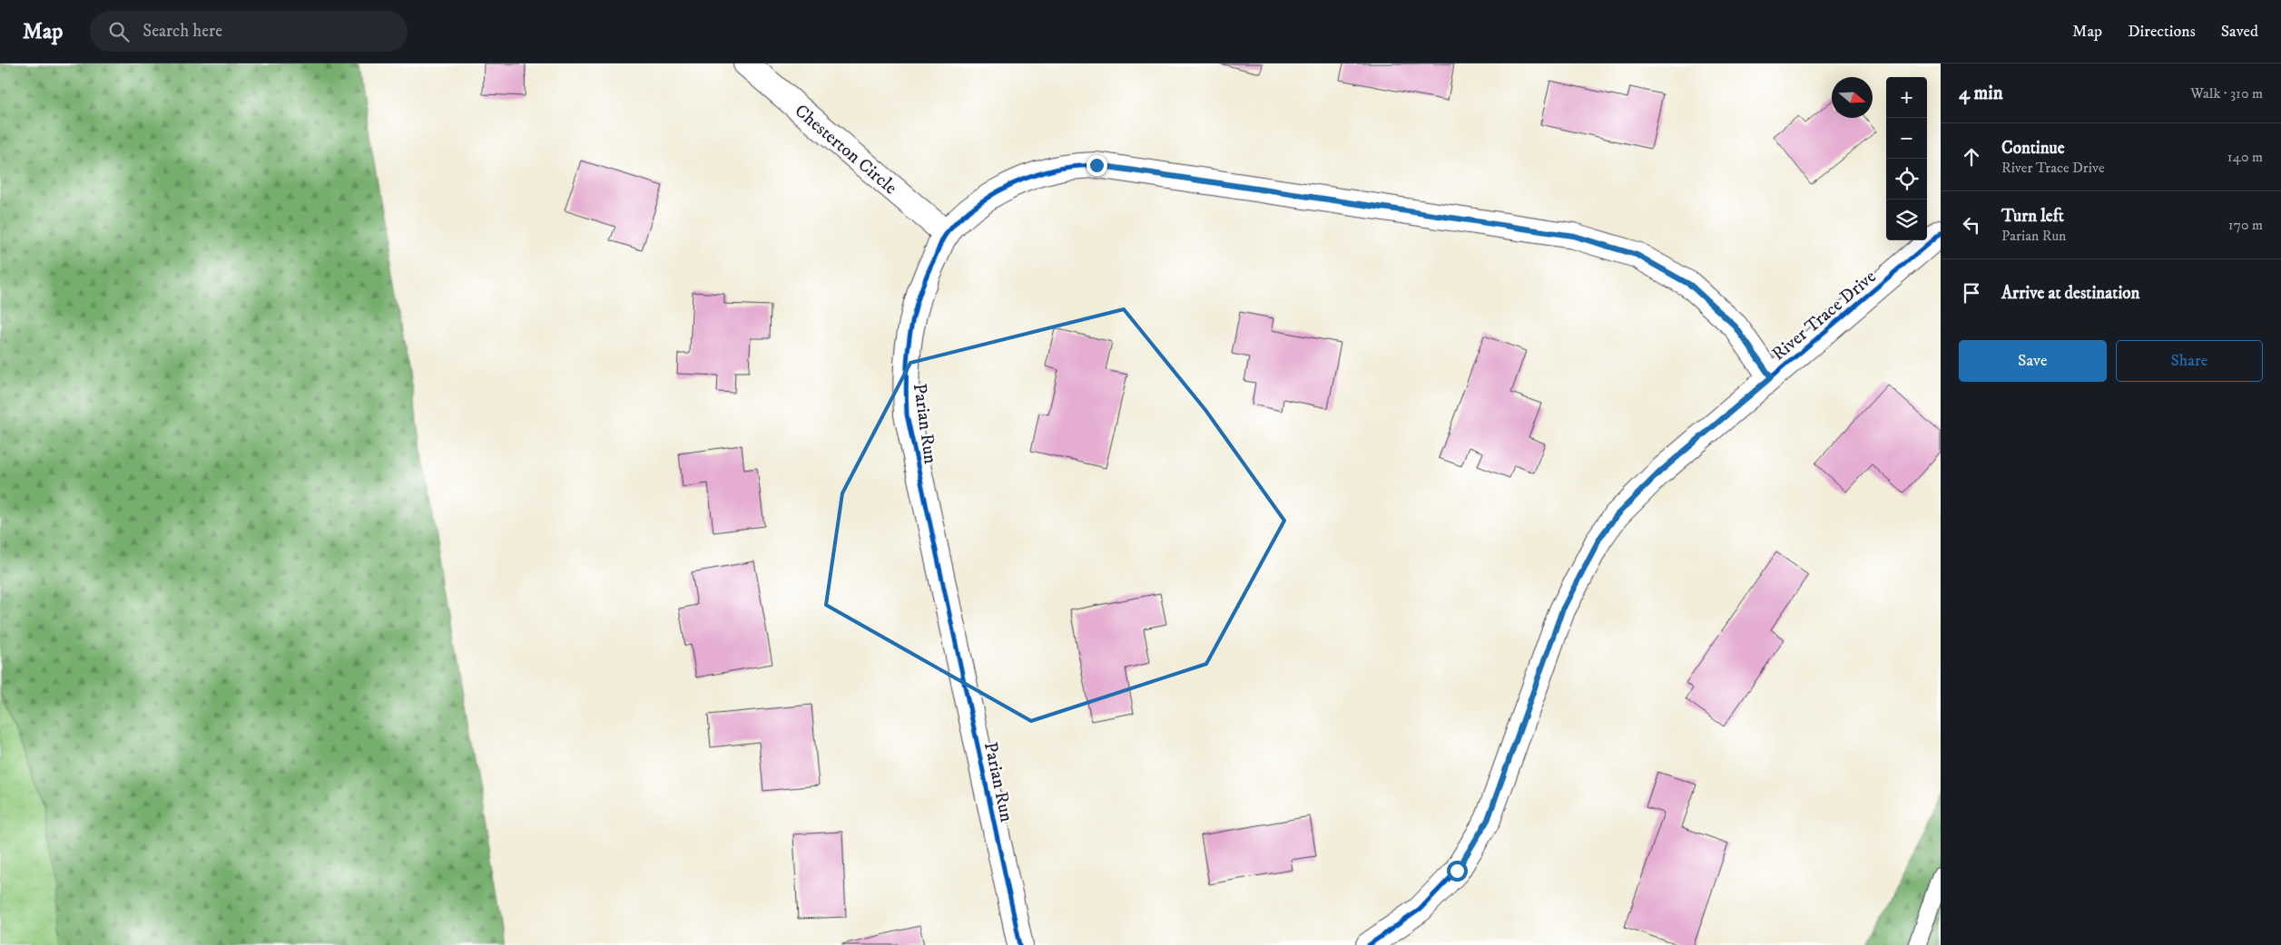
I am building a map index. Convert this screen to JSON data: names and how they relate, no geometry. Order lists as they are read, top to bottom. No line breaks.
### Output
{"streets":{"street":["Chesterton Circle","River Trace Drive","Parian Run"]},"crossings":[["Chesterton Circle","Parian Run"],["River Trace Drive","Parian Run"]],"north":"right","page":{"header":"Map","search":"Search here","nav":["Map","Directions","Saved"],"heading":["4 min","Walk · 310 m"],"map_buttons":["+","−"],"list":[["Continue","River Trace Drive","140 m"],["Turn left","Parian Run","170 m"],"Arrive at destination"],"buttons":["Save","Share"]}}
